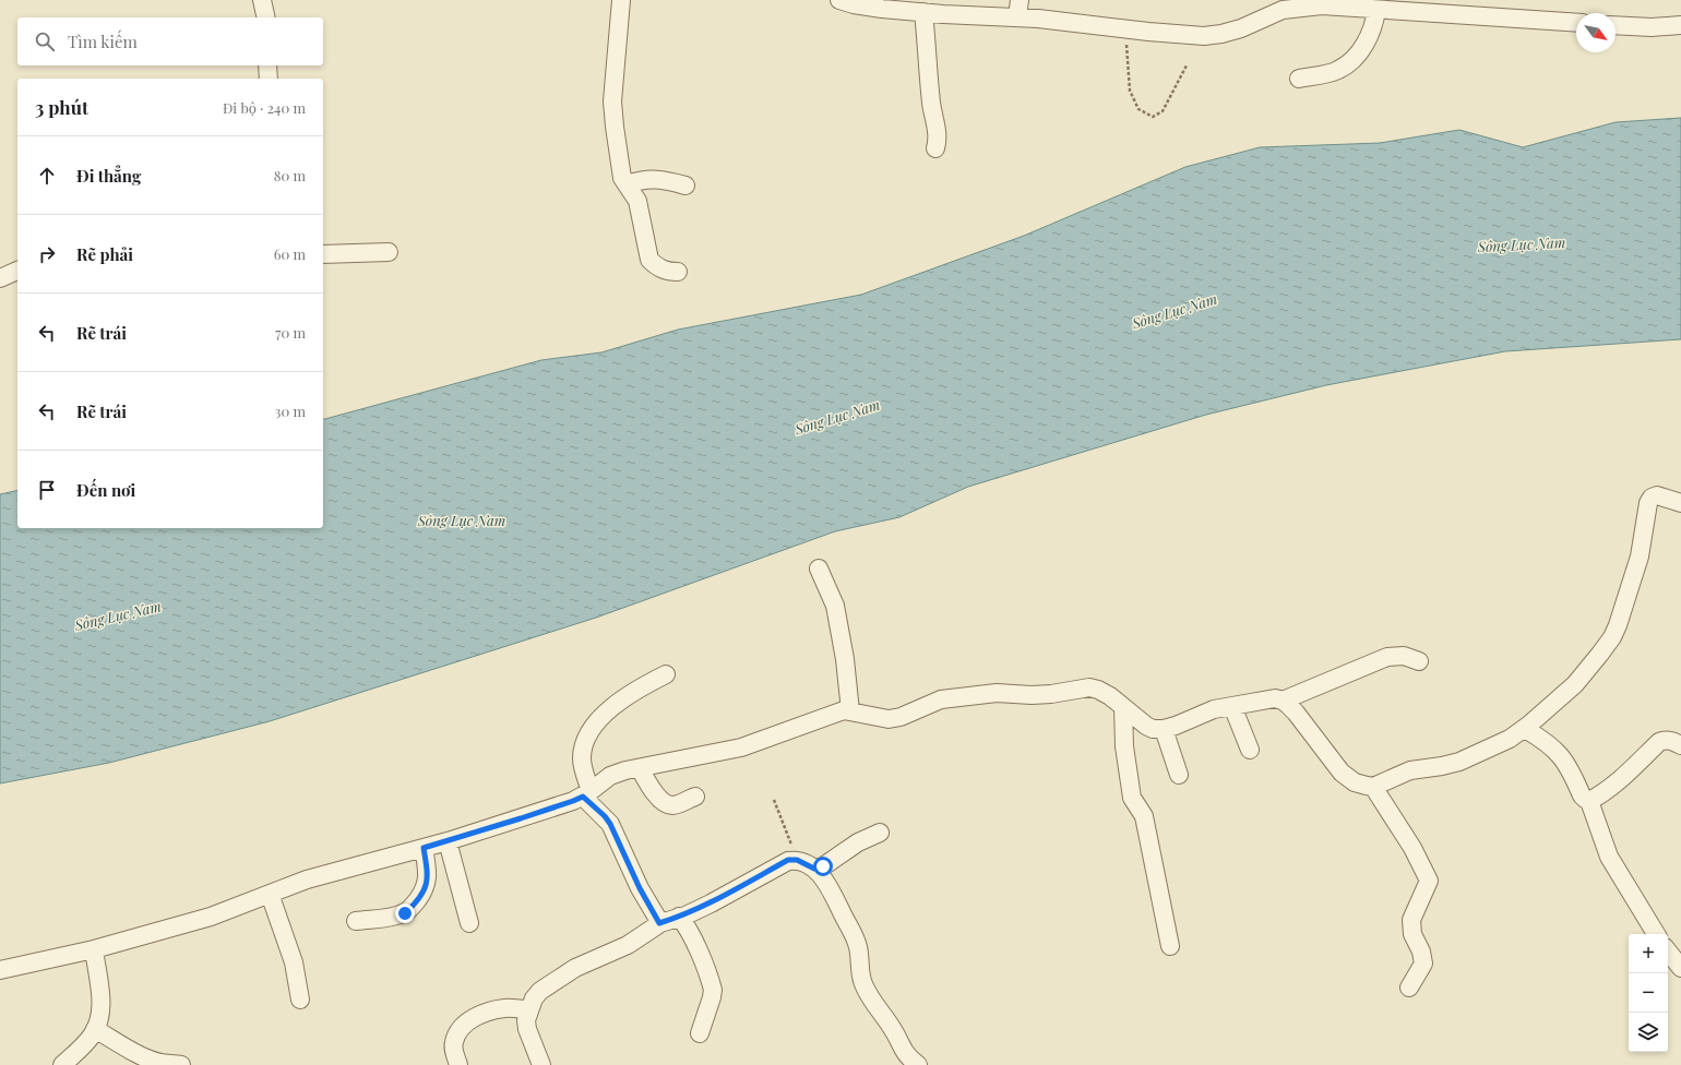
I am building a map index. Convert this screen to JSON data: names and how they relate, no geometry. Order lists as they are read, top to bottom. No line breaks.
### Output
{"water":["Sông Lục Nam"],"north":"bottom right","page":{"search":"Tìm kiếm","heading":["3 phút","Đi bộ · 240 m"],"list":[["Đi thẳng","80 m"],["Rẽ phải","60 m"],["Rẽ trái","70 m"],["Rẽ trái","30 m"],"Đến nơi"],"map_buttons":["+","−"]}}
